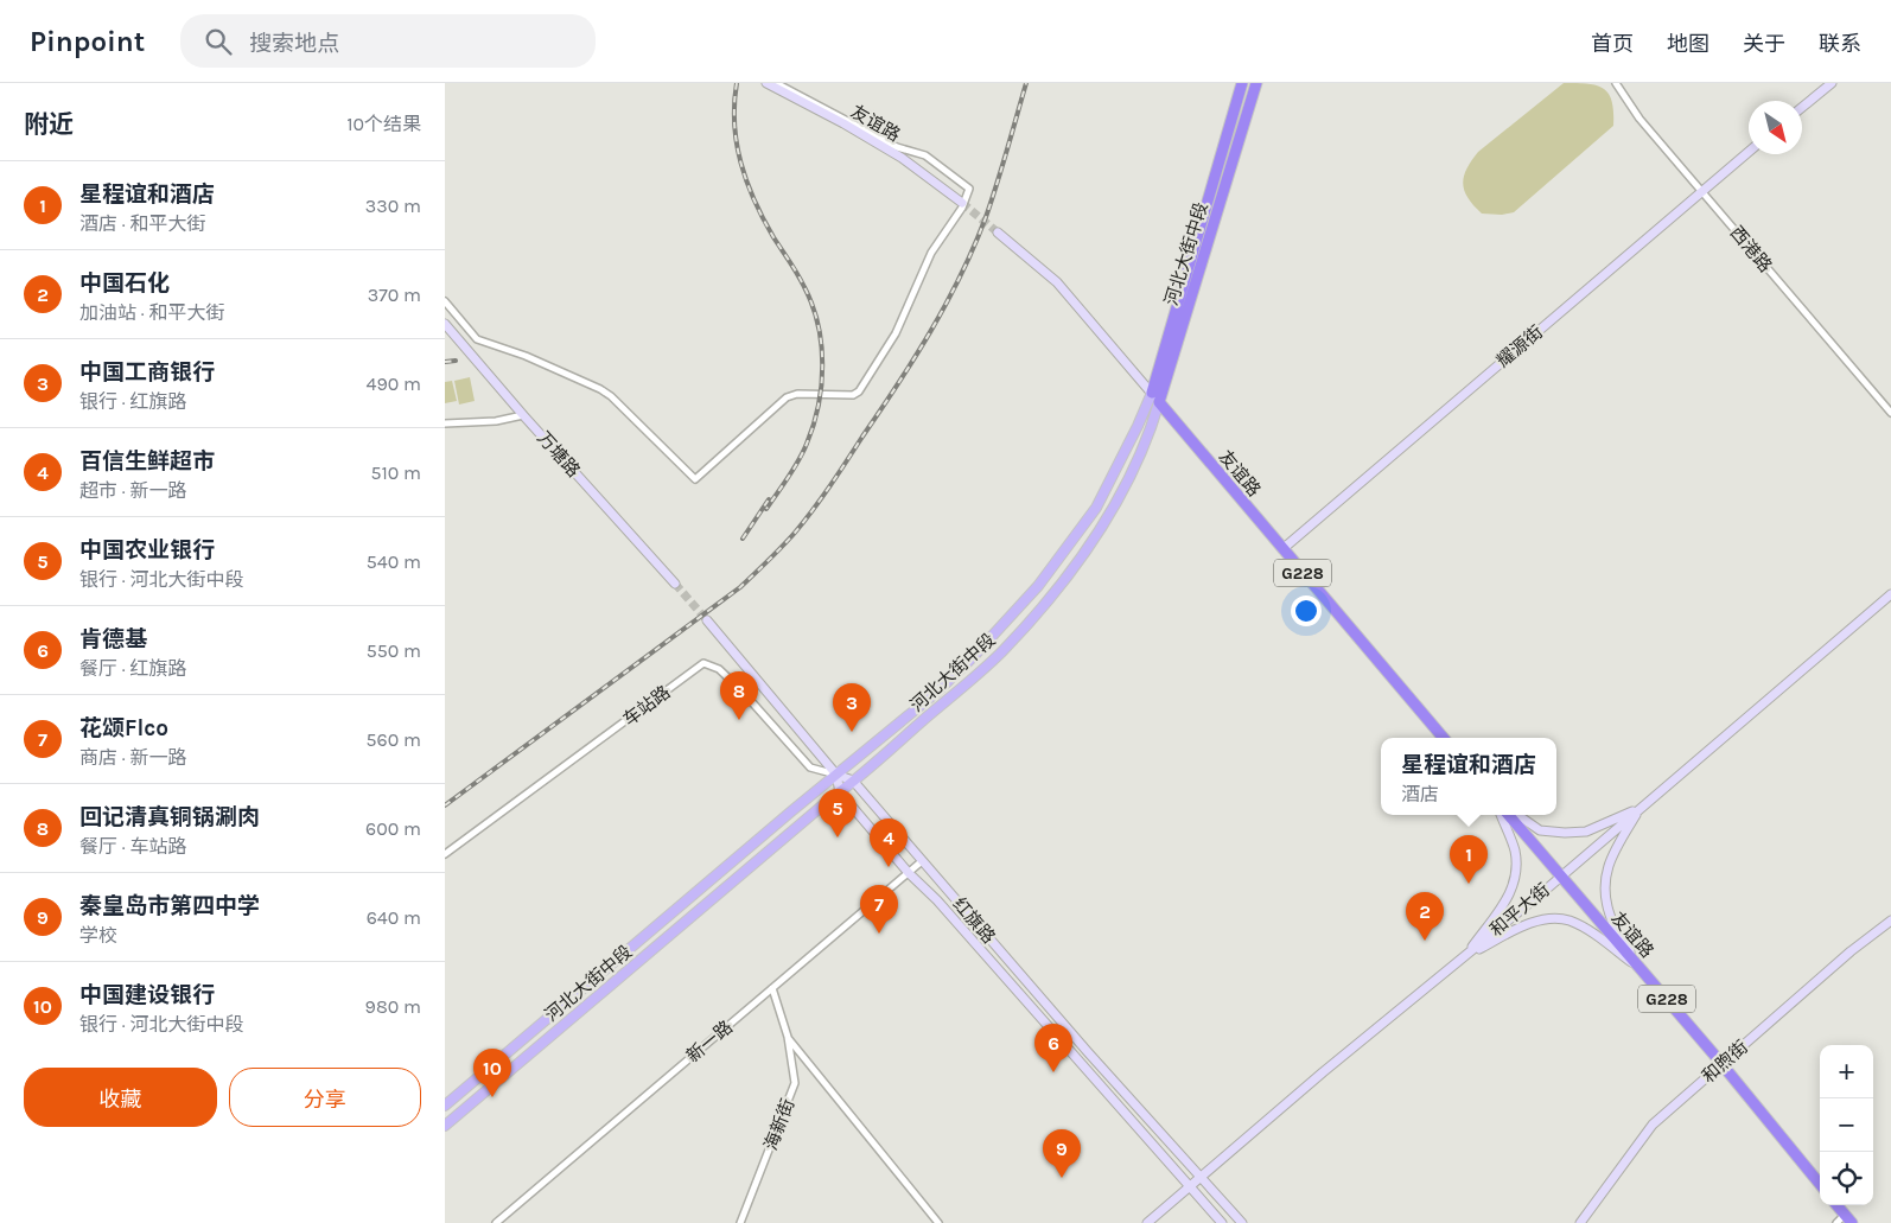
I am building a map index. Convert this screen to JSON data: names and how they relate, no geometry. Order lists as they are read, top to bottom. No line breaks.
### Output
{"streets":{"highway":["友谊路","河北大街中段","G228"],"main road":["耀源街","万塘路","和平大街","红旗路","和煦街"],"street":["西港路","车站路","新一路","海新街"]},"crossings":[["友谊路","河北大街中段"],["友谊路","耀源街"],["友谊路","和平大街"],["友谊路","和煦街"],["西港路","耀源街"],["河北大街中段","红旗路"],["车站路","红旗路"],["和平大街","红旗路"],["红旗路","新一路"],["新一路","海新街"]],"north":"bottom right","page":{"header":"Pinpoint","search":"搜索地点","nav":["首页","地图","关于","联系"],"heading":["附近","10个结果"],"list":[{"mark":"1","name":"星程谊和酒店","note":"酒店 · 和平大街","value":"330 m"},{"mark":"2","name":"中国石化","note":"加油站 · 和平大街","value":"370 m"},{"mark":"3","name":"中国工商银行","note":"银行 · 红旗路","value":"490 m"},{"mark":"4","name":"百信生鲜超市","note":"超市 · 新一路","value":"510 m"},{"mark":"5","name":"中国农业银行","note":"银行 · 河北大街中段","value":"540 m"},{"mark":"6","name":"肯德基","note":"餐厅 · 红旗路","value":"550 m"},{"mark":"7","name":"花颂Flco","note":"商店 · 新一路","value":"560 m"},{"mark":"8","name":"回记清真铜锅涮肉","note":"餐厅 · 车站路","value":"600 m"},{"mark":"9","name":"秦皇岛市第四中学","note":"学校","value":"640 m"},{"mark":"10","name":"中国建设银行","note":"银行 · 河北大街中段","value":"980 m"}],"pins":["8","3","5","4","1","7","2","6","10","9"],"popup":["星程谊和酒店","酒店"],"map_buttons":["+","−"],"buttons":["收藏","分享"]}}
